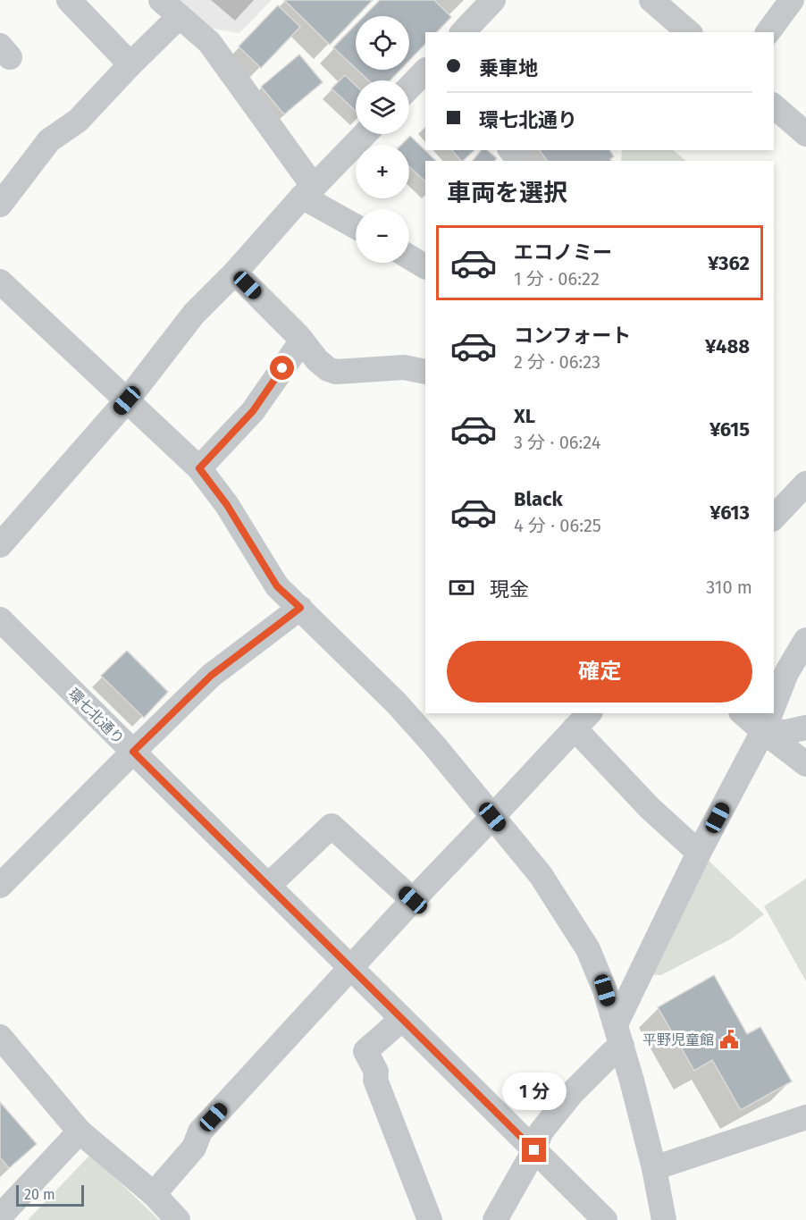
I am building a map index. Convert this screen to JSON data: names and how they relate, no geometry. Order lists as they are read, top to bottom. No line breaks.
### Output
{"streets":{"street":["環七北通り"]},"places":{"public building":["平野児童館"]},"scale_bar":"20 m","page":{"map_buttons":["+","−"],"banner":["乗車地","環七北通り"],"heading":"車両を選択","list":[{"name":"エコノミー","note":"1 分 · 06:22","value":"¥362"},{"name":"コンフォート","note":"2 分 · 06:23","value":"¥488"},{"name":"XL","note":"3 分 · 06:24","value":"¥615"},{"name":"Black","note":"4 分 · 06:25","value":"¥613"}],"pay":["現金","310 m"],"buttons":"確定","bubble":"1 分","scale":"20 m"}}
